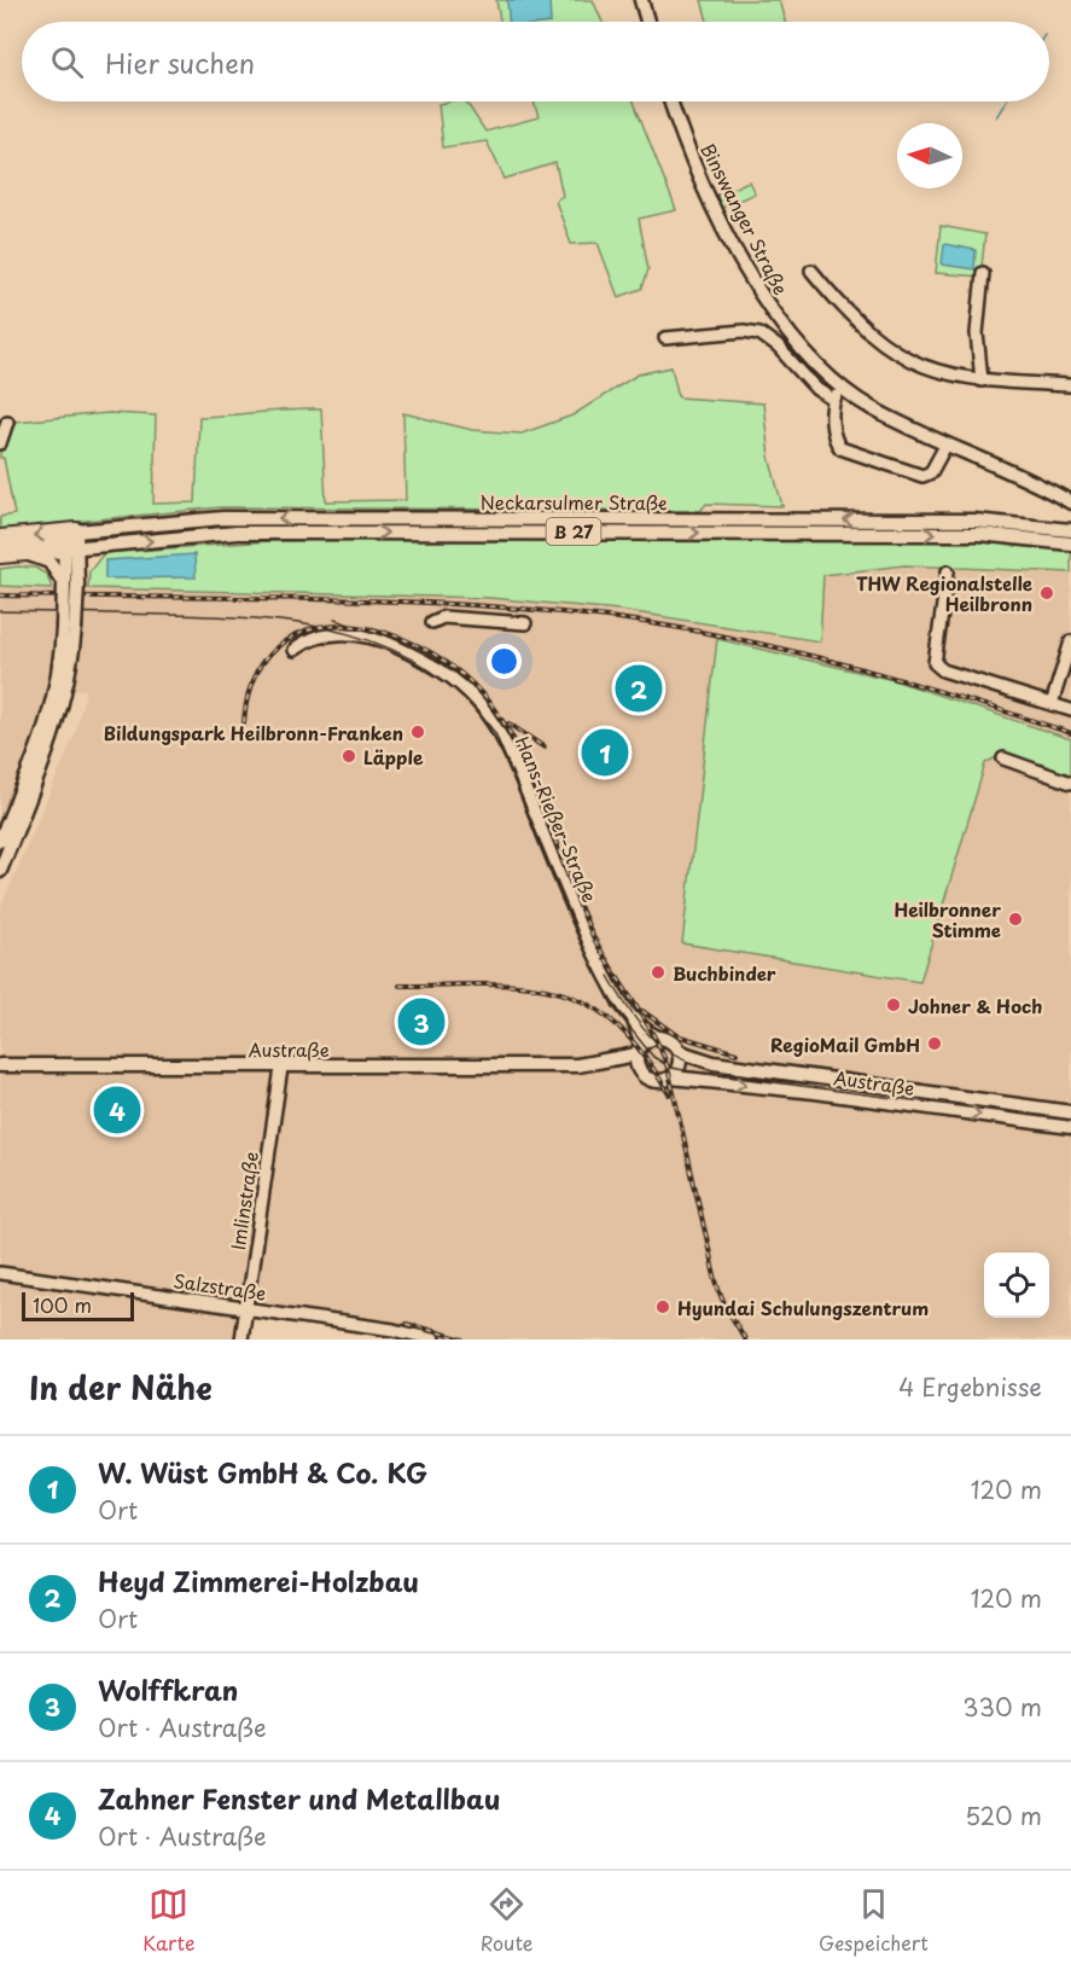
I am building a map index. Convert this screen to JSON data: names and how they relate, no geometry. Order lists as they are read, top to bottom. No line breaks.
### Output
{"streets":{"highway":["B 27"],"main road":["Binswanger Straße","Neckarsulmer Straße","Austraße"],"street":["Hans-Rießer-Straße","Imlinstraße","Salzstraße"]},"crossings":[["Neckarsulmer Straße","B 27"],["Hans-Rießer-Straße","Austraße"],["Austraße","Imlinstraße"],["Imlinstraße","Salzstraße"]],"places":["THW Regionalstelle Heilbronn","Bildungspark Heilbronn-Franken","Läpple","Heilbronner Stimme","Buchbinder","Johner & Hoch","RegioMail GmbH","Hyundai Schulungszentrum"],"scale_bar":"100 m","north":"left","page":{"search":"Hier suchen","pins":["2","1","3","4"],"scale":"100 m","heading":["In der Nähe","4 Ergebnisse"],"list":[{"mark":"1","name":"W. Wüst GmbH & Co. KG","note":"Ort","value":"120 m"},{"mark":"2","name":"Heyd Zimmerei-Holzbau","note":"Ort","value":"120 m"},{"mark":"3","name":"Wolffkran","note":"Ort · Austraße","value":"330 m"},{"mark":"4","name":"Zahner Fenster und Metallbau","note":"Ort · Austraße","value":"520 m"}],"nav":["Karte","Route","Gespeichert"]}}
